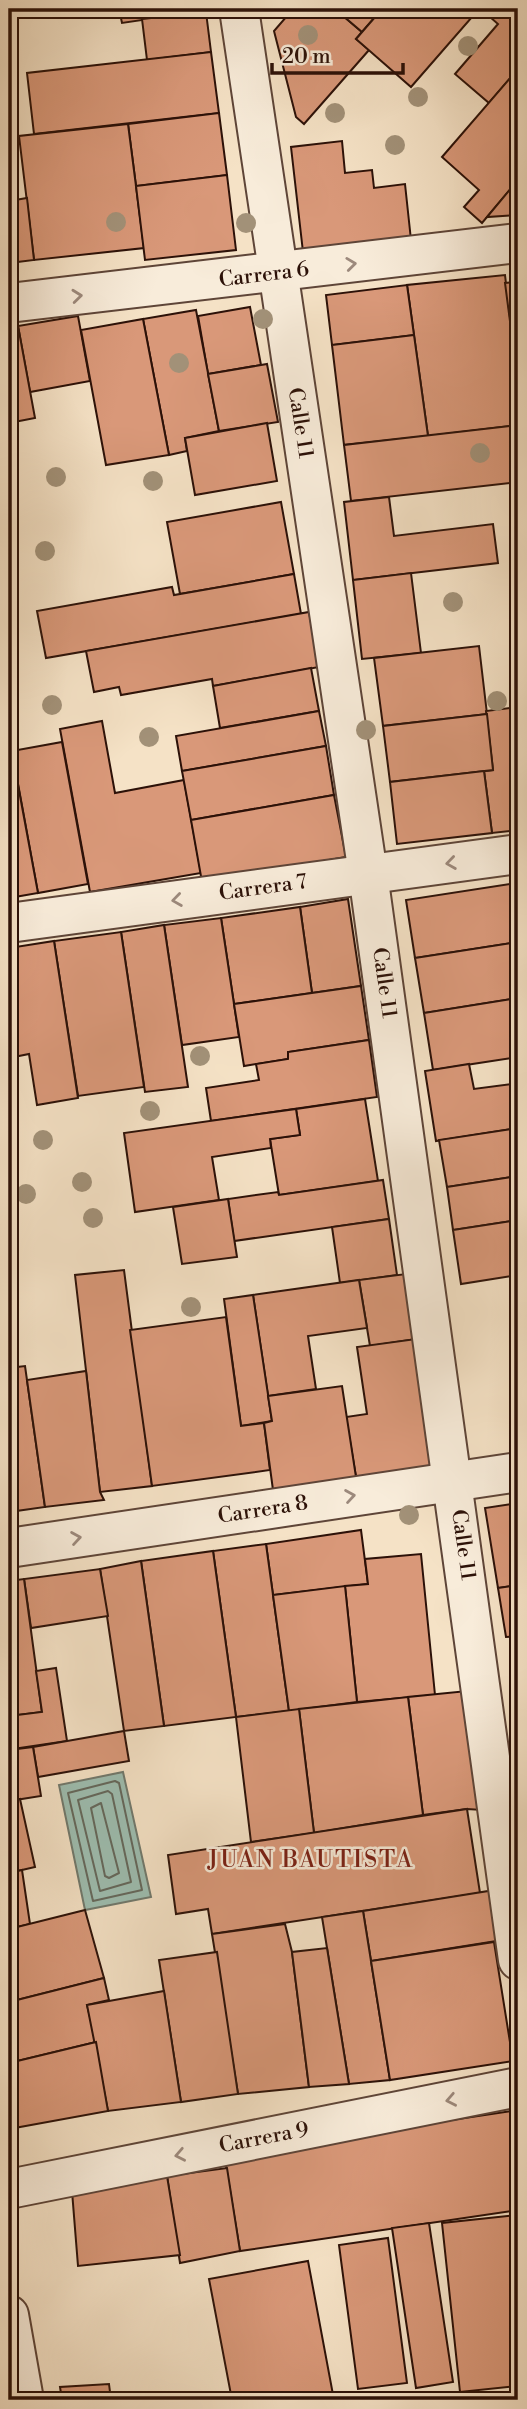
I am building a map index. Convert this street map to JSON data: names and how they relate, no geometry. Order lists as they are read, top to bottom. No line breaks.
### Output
{"streets":{"street":["Carrera 6","Calle 11","Carrera 7","Carrera 8","Carrera 9"]},"crossings":[["Carrera 6","Calle 11"],["Calle 11","Carrera 7"],["Calle 11","Carrera 8"]],"one_way":["Carrera 6","Carrera 7","Carrera 8","Carrera 9"],"districts":["JUAN BAUTISTA"],"scale_bar":"20 m"}
